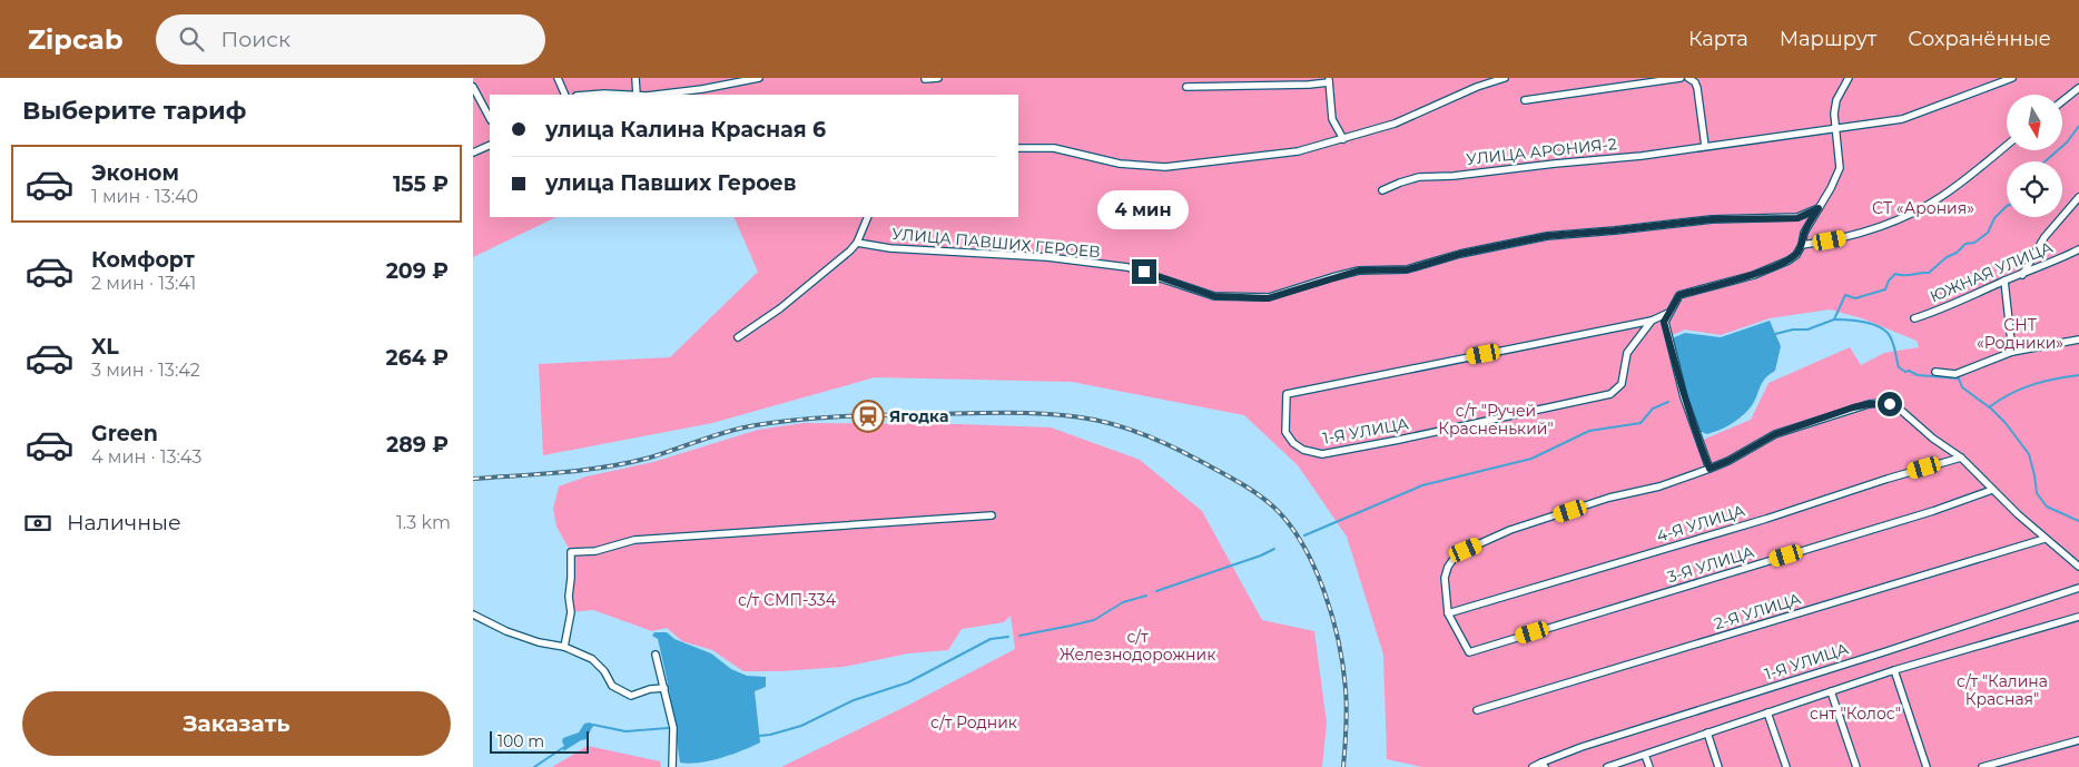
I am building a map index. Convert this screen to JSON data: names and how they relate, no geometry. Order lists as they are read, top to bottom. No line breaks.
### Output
{"streets":{"street":["УЛИЦА АРОНИЯ-2","УЛИЦА ПАВШИХ ГЕРОЕВ","ЮЖНАЯ УЛИЦА","1-Я УЛИЦА","4-Я УЛИЦА","3-Я УЛИЦА","2-Я УЛИЦА"]},"crossings":[["4-Я УЛИЦА","3-Я УЛИЦА"]],"parks":["СТ «Арония»","СНТ «Родники»","с/т \"Ручей Красненький\"","с/т СМП-334","с/т Железнодорожник","с/т \"Калина Красная\"","снт \"Колос\"","с/т Родник"],"places":{"station":["Ягодка"]},"scale_bar":"100 m","north":"bottom","page":{"header":"Zipcab","search":"Поиск","nav":["Карта","Маршрут","Сохранённые"],"heading":"Выберите тариф","banner":["улица Калина Красная 6","улица Павших Героев"],"list":[{"name":"Эконом","note":"1 мин · 13:40","value":"155 ₽"},{"name":"Комфорт","note":"2 мин · 13:41","value":"209 ₽"},{"name":"XL","note":"3 мин · 13:42","value":"264 ₽"},{"name":"Green","note":"4 мин · 13:43","value":"289 ₽"}],"bubble":"4 мин","pay":["Наличные","1.3 km"],"buttons":"Заказать","scale":"100 m"}}
